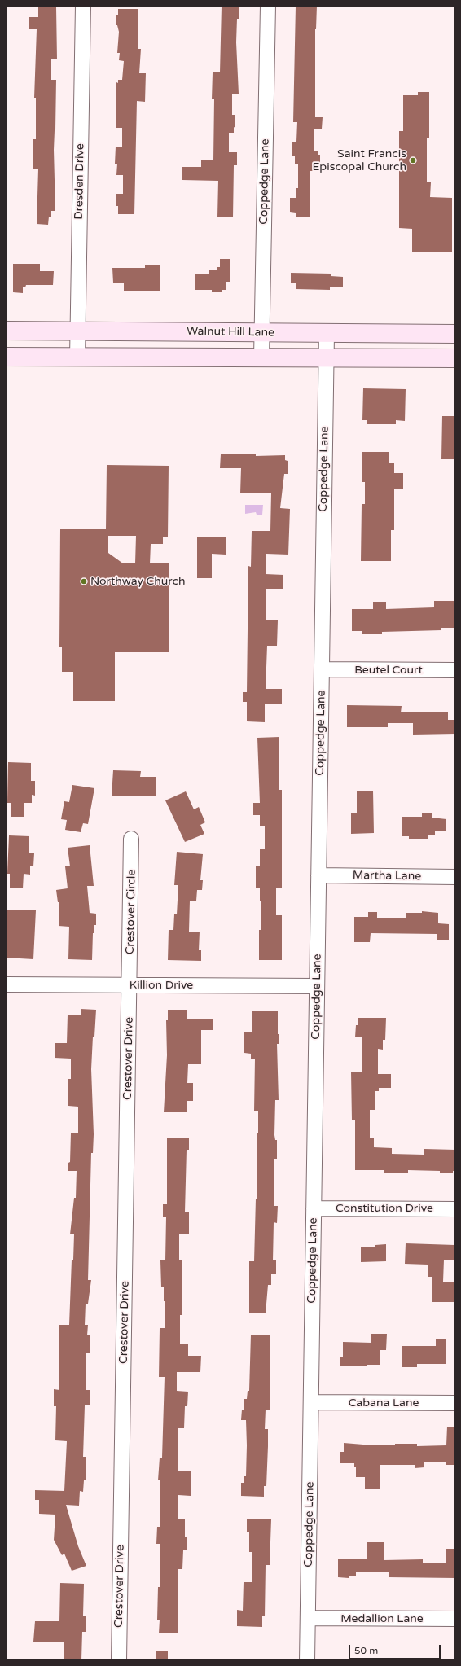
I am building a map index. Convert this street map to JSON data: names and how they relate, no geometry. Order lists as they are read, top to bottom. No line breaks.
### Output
{"streets":{"main road":["Walnut Hill Lane"],"street":["Dresden Drive","Coppedge Lane","Beutel Court","Martha Lane","Crestover Circle","Killion Drive","Crestover Drive","Constitution Drive","Cabana Lane","Medallion Lane"]},"crossings":[["Dresden Drive","Walnut Hill Lane"],["Coppedge Lane","Walnut Hill Lane"],["Coppedge Lane","Beutel Court"],["Coppedge Lane","Martha Lane"],["Coppedge Lane","Killion Drive"],["Coppedge Lane","Constitution Drive"],["Coppedge Lane","Cabana Lane"],["Coppedge Lane","Medallion Lane"],["Crestover Circle","Killion Drive"],["Crestover Circle","Crestover Drive"],["Killion Drive","Crestover Drive"]],"places":["Saint Francis Episcopal Church","Northway Church"],"scale_bar":"50 m"}
